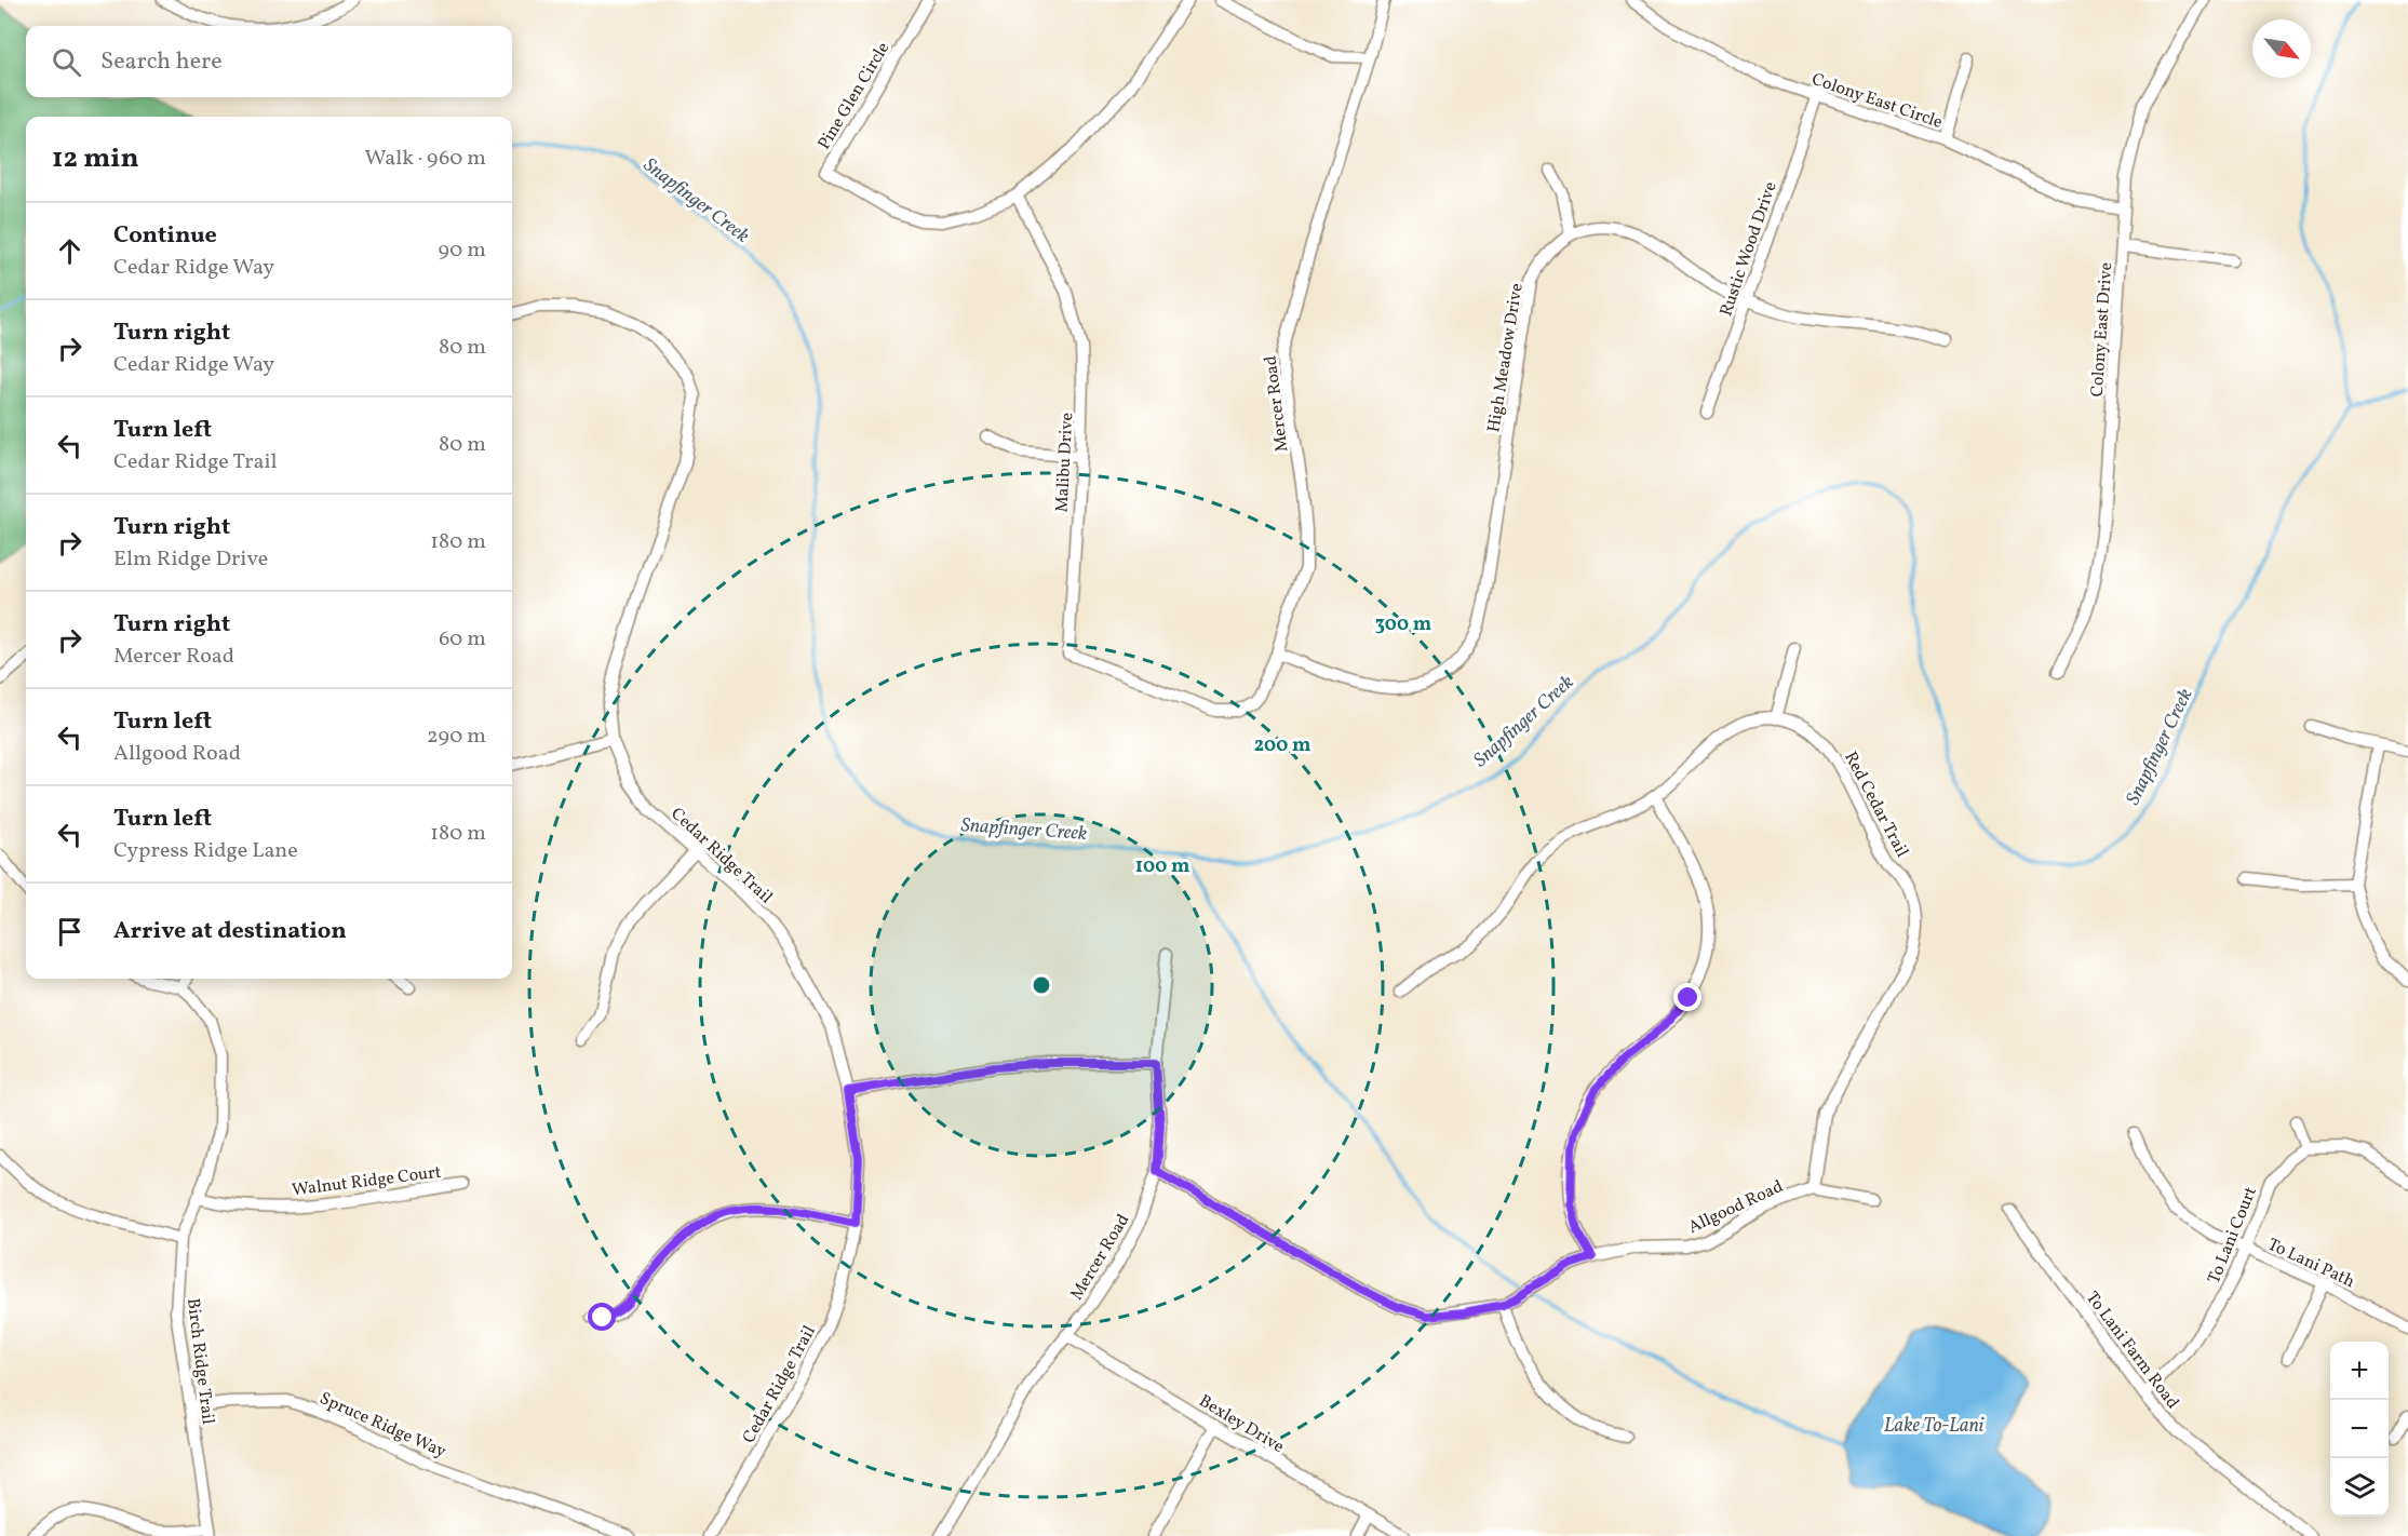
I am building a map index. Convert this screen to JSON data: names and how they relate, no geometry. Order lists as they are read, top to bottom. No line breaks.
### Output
{"streets":{"street":["Pine Glen Circle","Colony East Circle","Rustic Wood Drive","Colony East Drive","High Meadow Drive","Mercer Road","Malibu Drive","Red Cedar Trail","Cedar Ridge Trail","Walnut Ridge Court","Allgood Road","To Lani Court","To Lani Path","To Lani Farm Road","Birch Ridge Trail","Bexley Drive","Spruce Ridge Way"]},"crossings":[["Pine Glen Circle","Malibu Drive"],["Colony East Circle","Rustic Wood Drive"],["Colony East Circle","Colony East Drive"],["Rustic Wood Drive","High Meadow Drive"],["High Meadow Drive","Mercer Road"],["Mercer Road","Malibu Drive"],["Mercer Road","Allgood Road"],["Mercer Road","Bexley Drive"],["Red Cedar Trail","Allgood Road"],["Walnut Ridge Court","Birch Ridge Trail"],["To Lani Court","To Lani Path"],["To Lani Court","To Lani Farm Road"],["Birch Ridge Trail","Spruce Ridge Way"]],"water":["Snapfinger Creek","Lake To-Lani"],"north":"bottom right","page":{"search":"Search here","heading":["12 min","Walk · 960 m"],"list":[["Continue","Cedar Ridge Way","90 m"],["Turn right","Cedar Ridge Way","80 m"],["Turn left","Cedar Ridge Trail","80 m"],["Turn right","Elm Ridge Drive","180 m"],["Turn right","Mercer Road","60 m"],["Turn left","Allgood Road","290 m"],["Turn left","Cypress Ridge Lane","180 m"],"Arrive at destination"],"map_buttons":["+","−"]},"rings":["300 m","200 m","100 m"]}
